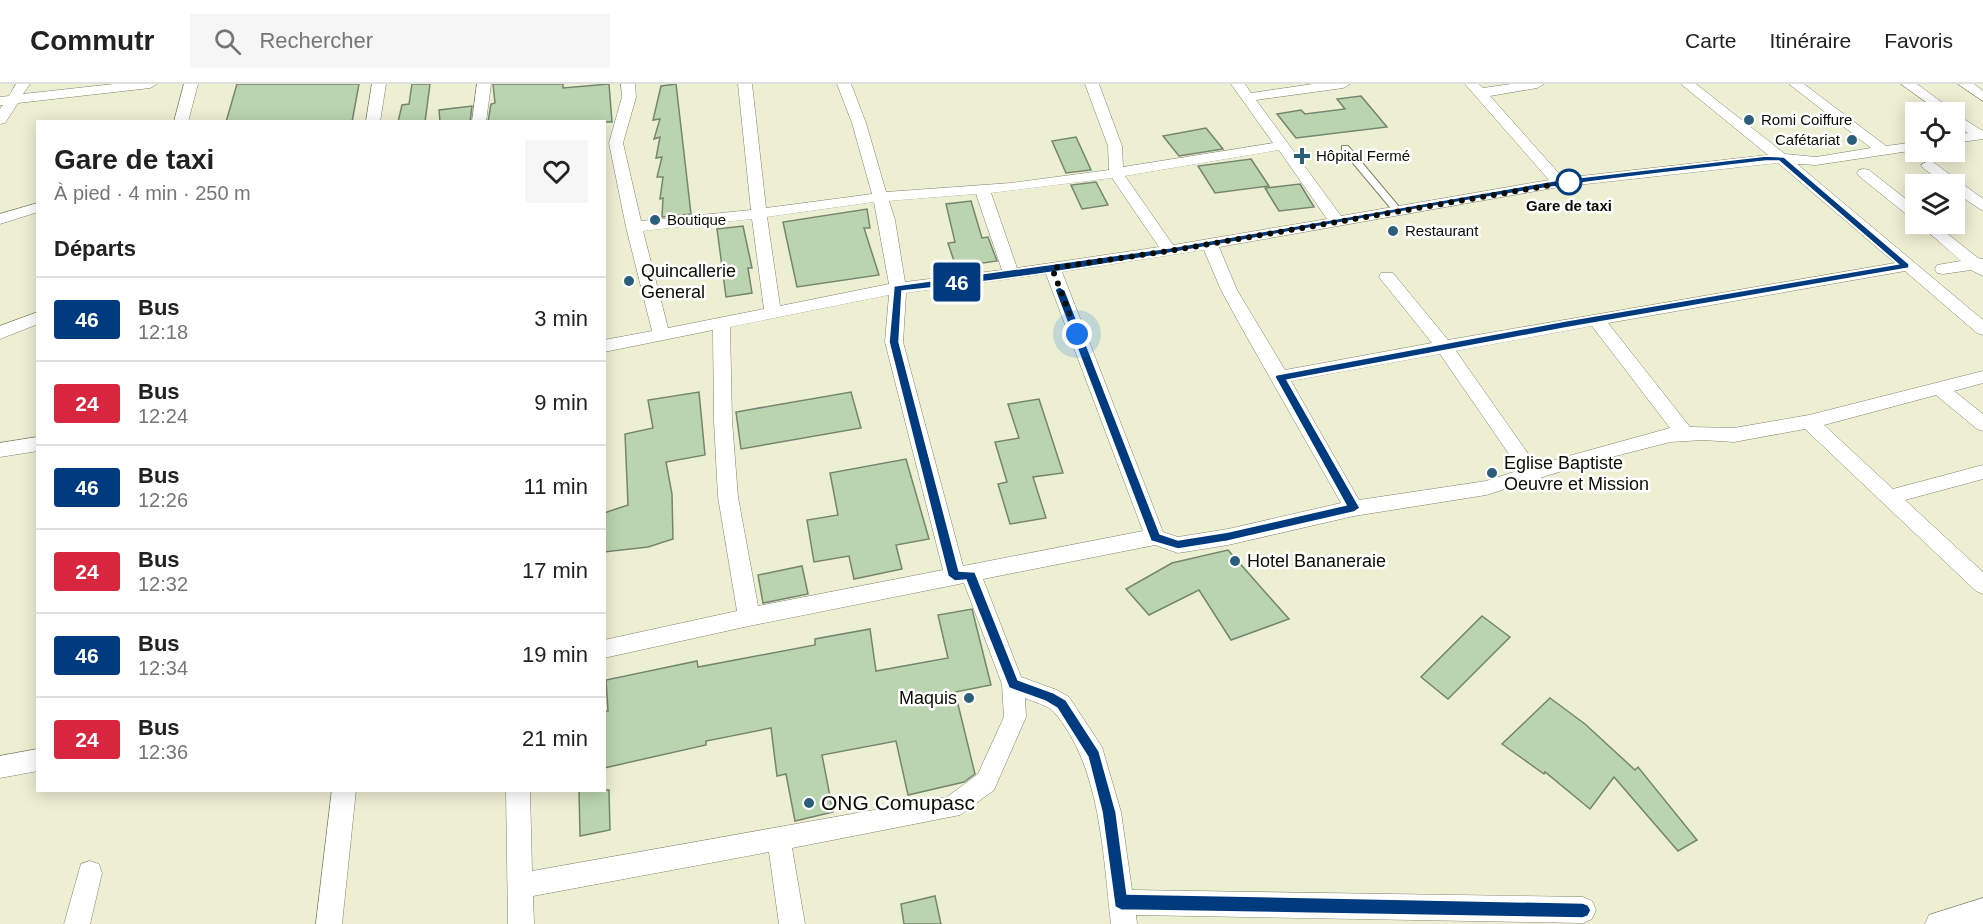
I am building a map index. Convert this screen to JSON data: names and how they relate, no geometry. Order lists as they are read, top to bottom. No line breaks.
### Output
{"places":{"other":["Romi Coiffure","Cafétariat","Gare de taxi","Boutique","Restaurant","Quincallerie General","Eglise Baptiste Oeuvre et Mission","Hotel Bananeraie","Maquis","ONG Comupasc"],"health":["Hôpital Fermé"]},"lines":["bus line 46"],"page":{"header":"Commutr","search":"Rechercher","nav":["Carte","Itinéraire","Favoris"],"on_map":"46","heading":[["Gare de taxi","À pied · 4 min · 250 m"],"Départs"],"list":[{"mark":"46","name":"Bus","note":"12:18","value":"3 min"},{"mark":"24","name":"Bus","note":"12:24","value":"9 min"},{"mark":"46","name":"Bus","note":"12:26","value":"11 min"},{"mark":"24","name":"Bus","note":"12:32","value":"17 min"},{"mark":"46","name":"Bus","note":"12:34","value":"19 min"},{"mark":"24","name":"Bus","note":"12:36","value":"21 min"}]}}
